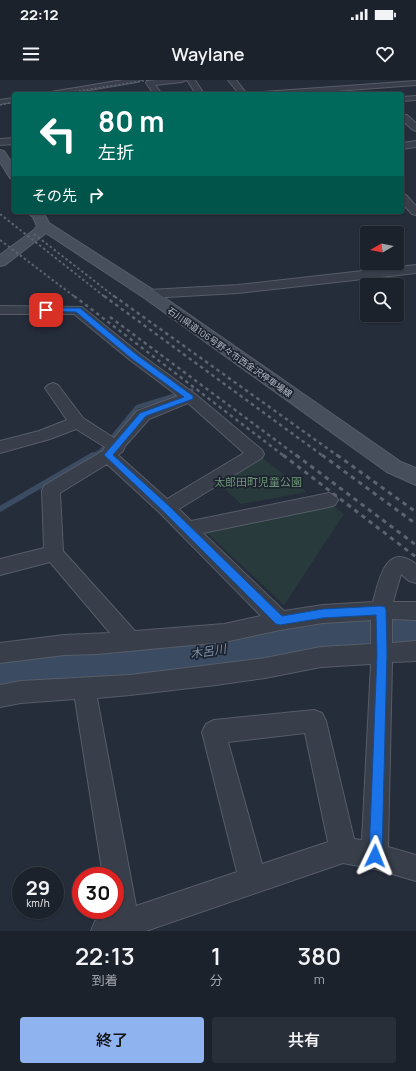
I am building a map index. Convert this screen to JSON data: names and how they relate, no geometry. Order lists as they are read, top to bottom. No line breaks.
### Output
{"streets":{"main road":["石川県道106号野々市西金沢停車場線"]},"water":["木呂川"],"parks":["太郎田町児童公園"],"north":"left","page":{"status":"22:12","header":"Waylane","turn":["80 m","左折"],"then":"その先","speed":"29 km/h","limit":"30","eta":["22:13","到着","1","分","380","m"],"buttons":["終了","共有"]}}
